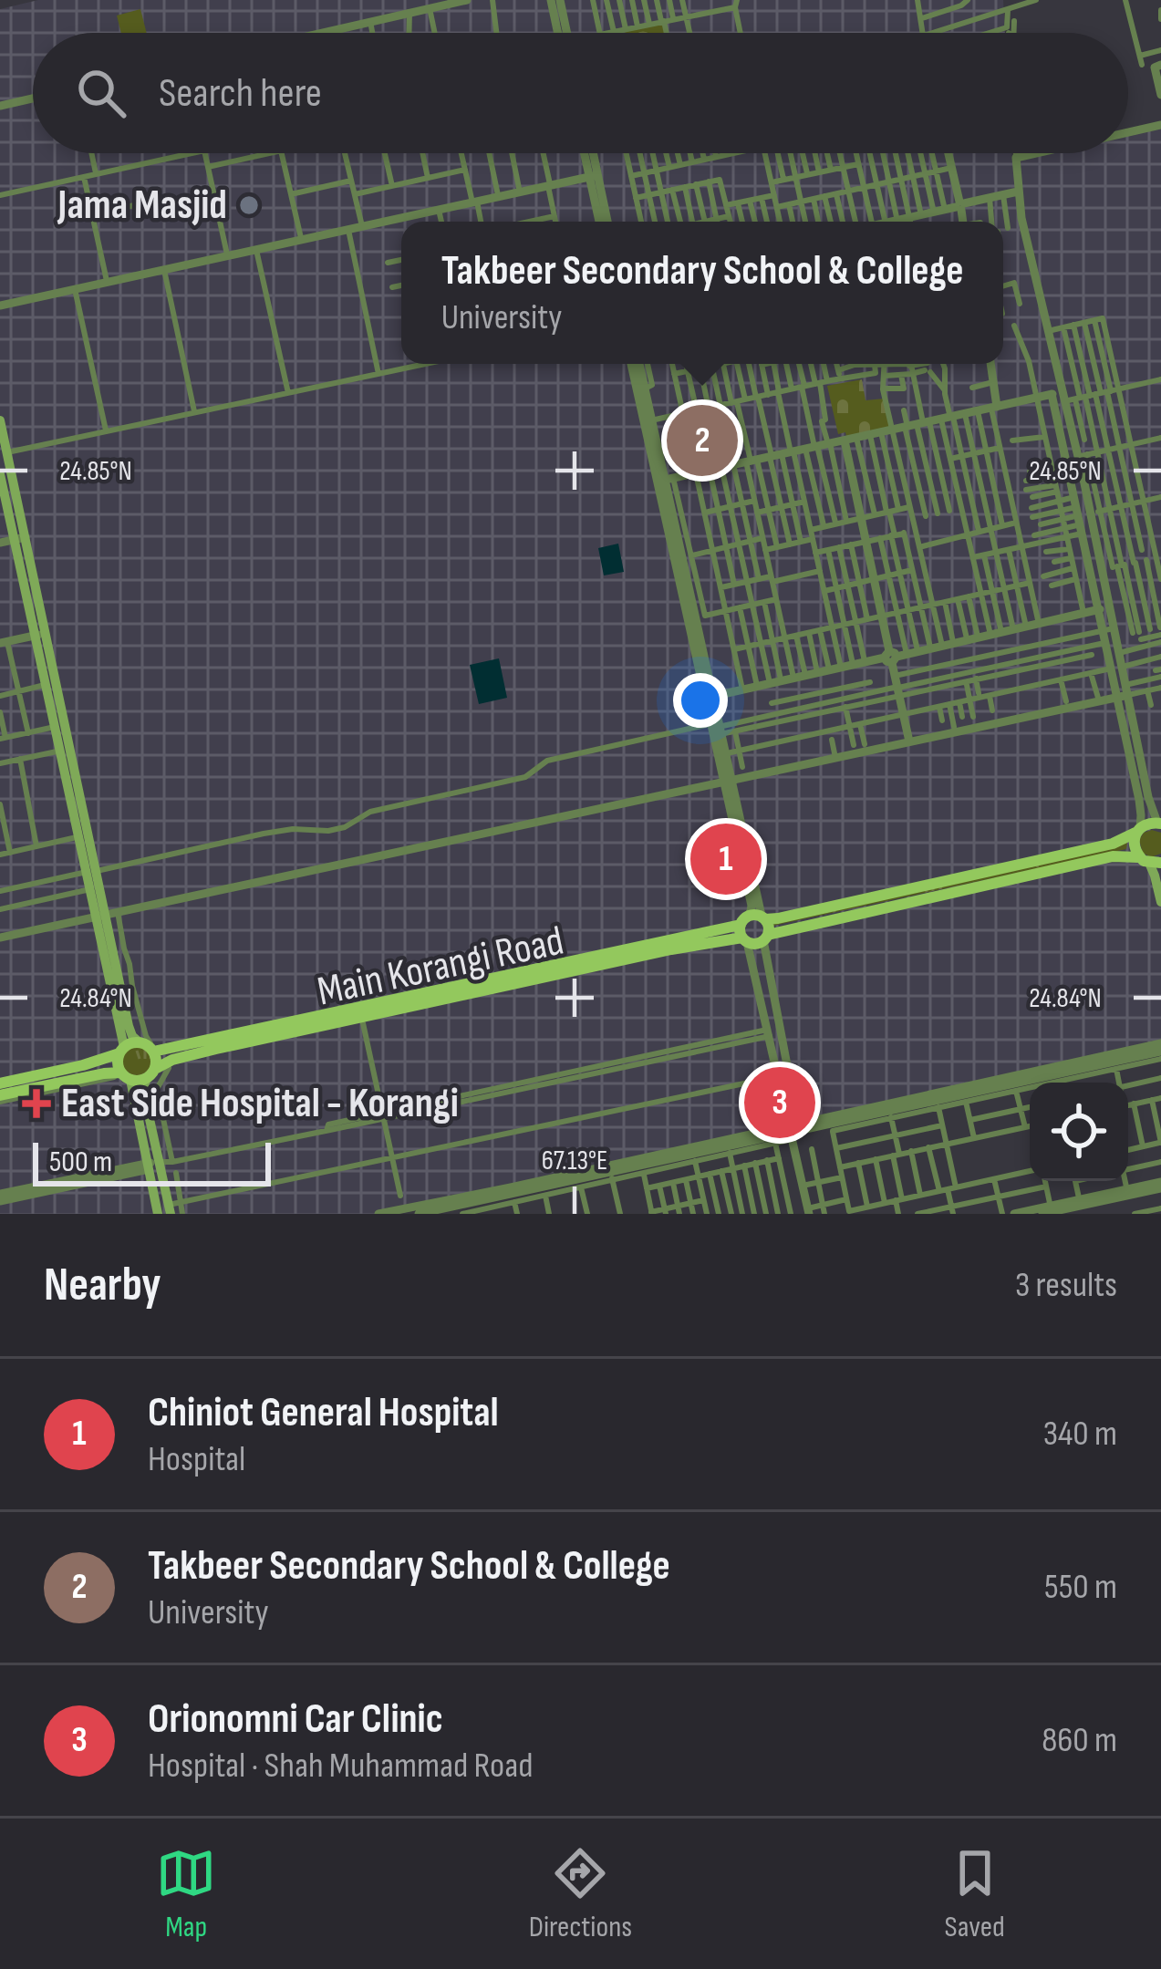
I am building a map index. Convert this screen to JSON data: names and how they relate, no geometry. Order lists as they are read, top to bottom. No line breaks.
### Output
{"streets":{"main road":["Main Korangi Road"]},"places":{"other":["Jama Masjid"],"health":["East Side Hospital - Korangi"]},"scale_bar":"500 m","page":{"search":"Search here","popup":["Takbeer Secondary School & College","University"],"pins":["2","1","3"],"scale":"500 m","heading":["Nearby","3 results"],"list":[{"mark":"1","name":"Chiniot General Hospital","note":"Hospital","value":"340 m"},{"mark":"2","name":"Takbeer Secondary School & College","note":"University","value":"550 m"},{"mark":"3","name":"Orionomni Car Clinic","note":"Hospital · Shah Muhammad Road","value":"860 m"}],"nav":["Map","Directions","Saved"]},"coordinates":["24.85°N","24.84°N","67.13°E"]}
